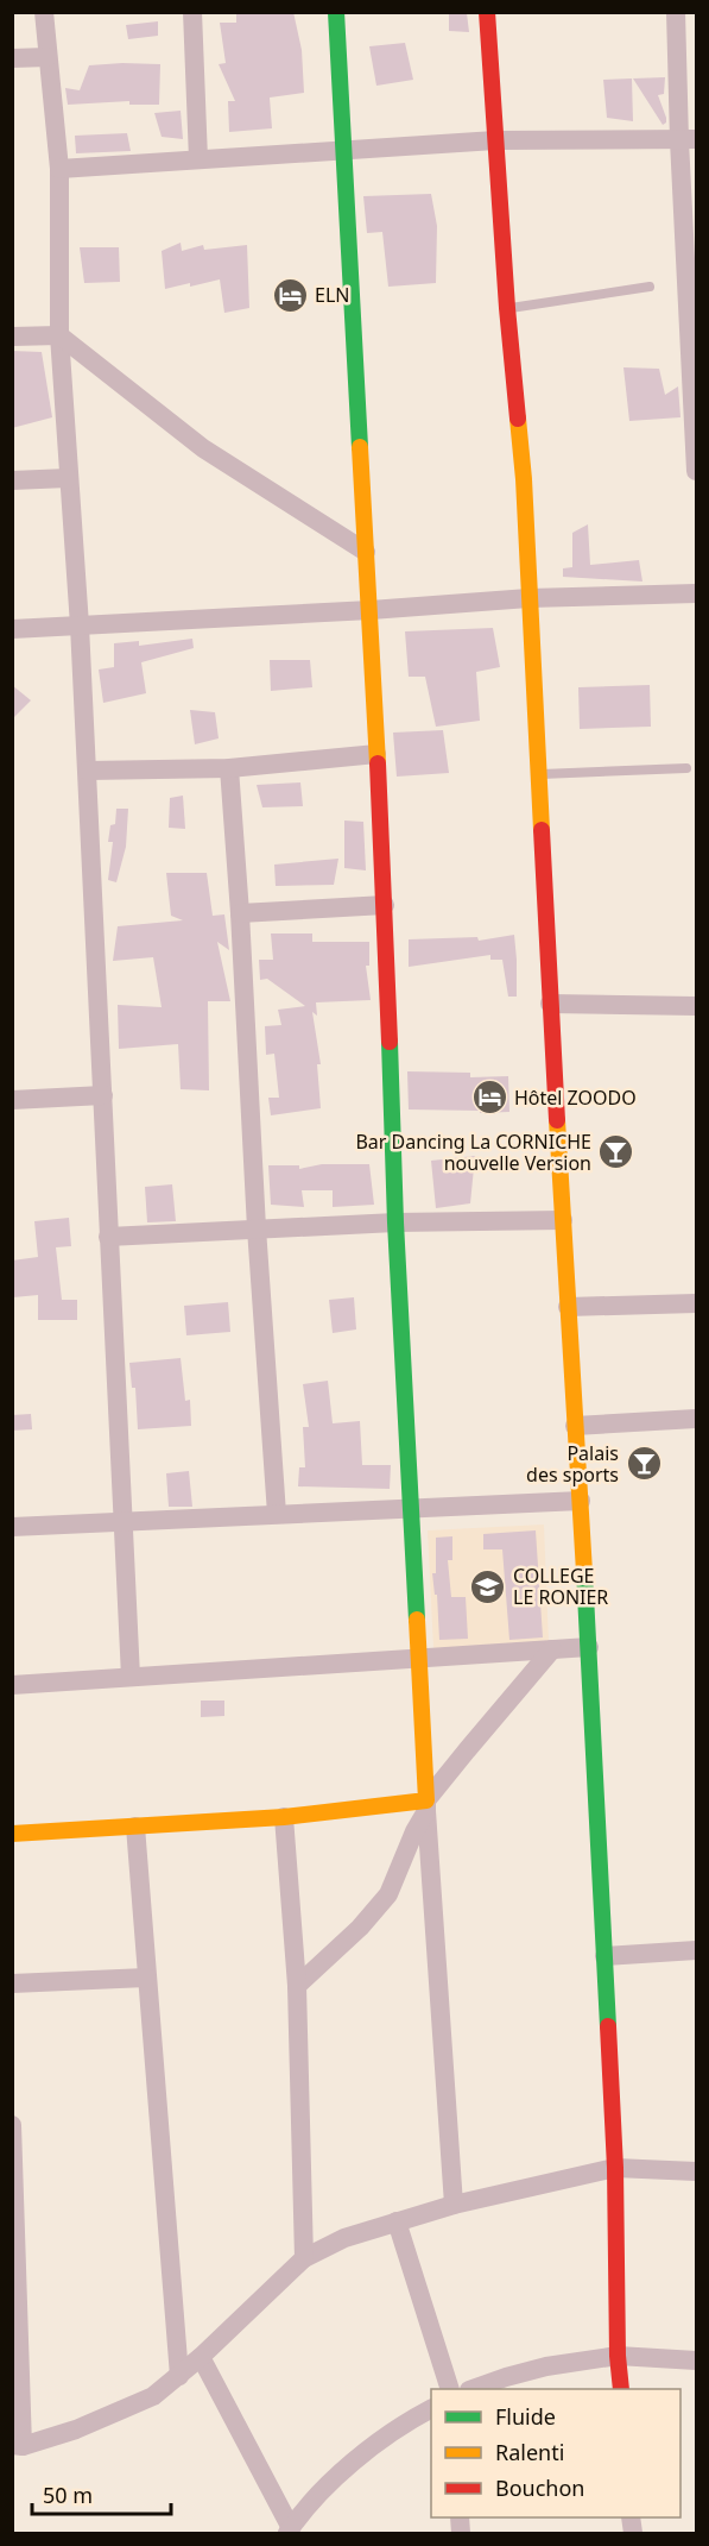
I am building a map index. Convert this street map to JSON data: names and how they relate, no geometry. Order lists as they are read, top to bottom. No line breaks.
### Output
{"places":{"hotel":["ELN","Hôtel ZOODO"],"bar":["Bar Dancing La CORNICHE nouvelle Version","Palais des sports"],"school or university":["COLLEGE LE RONIER"]},"legend":["Fluide","Ralenti","Bouchon"],"scale_bar":"50 m"}
